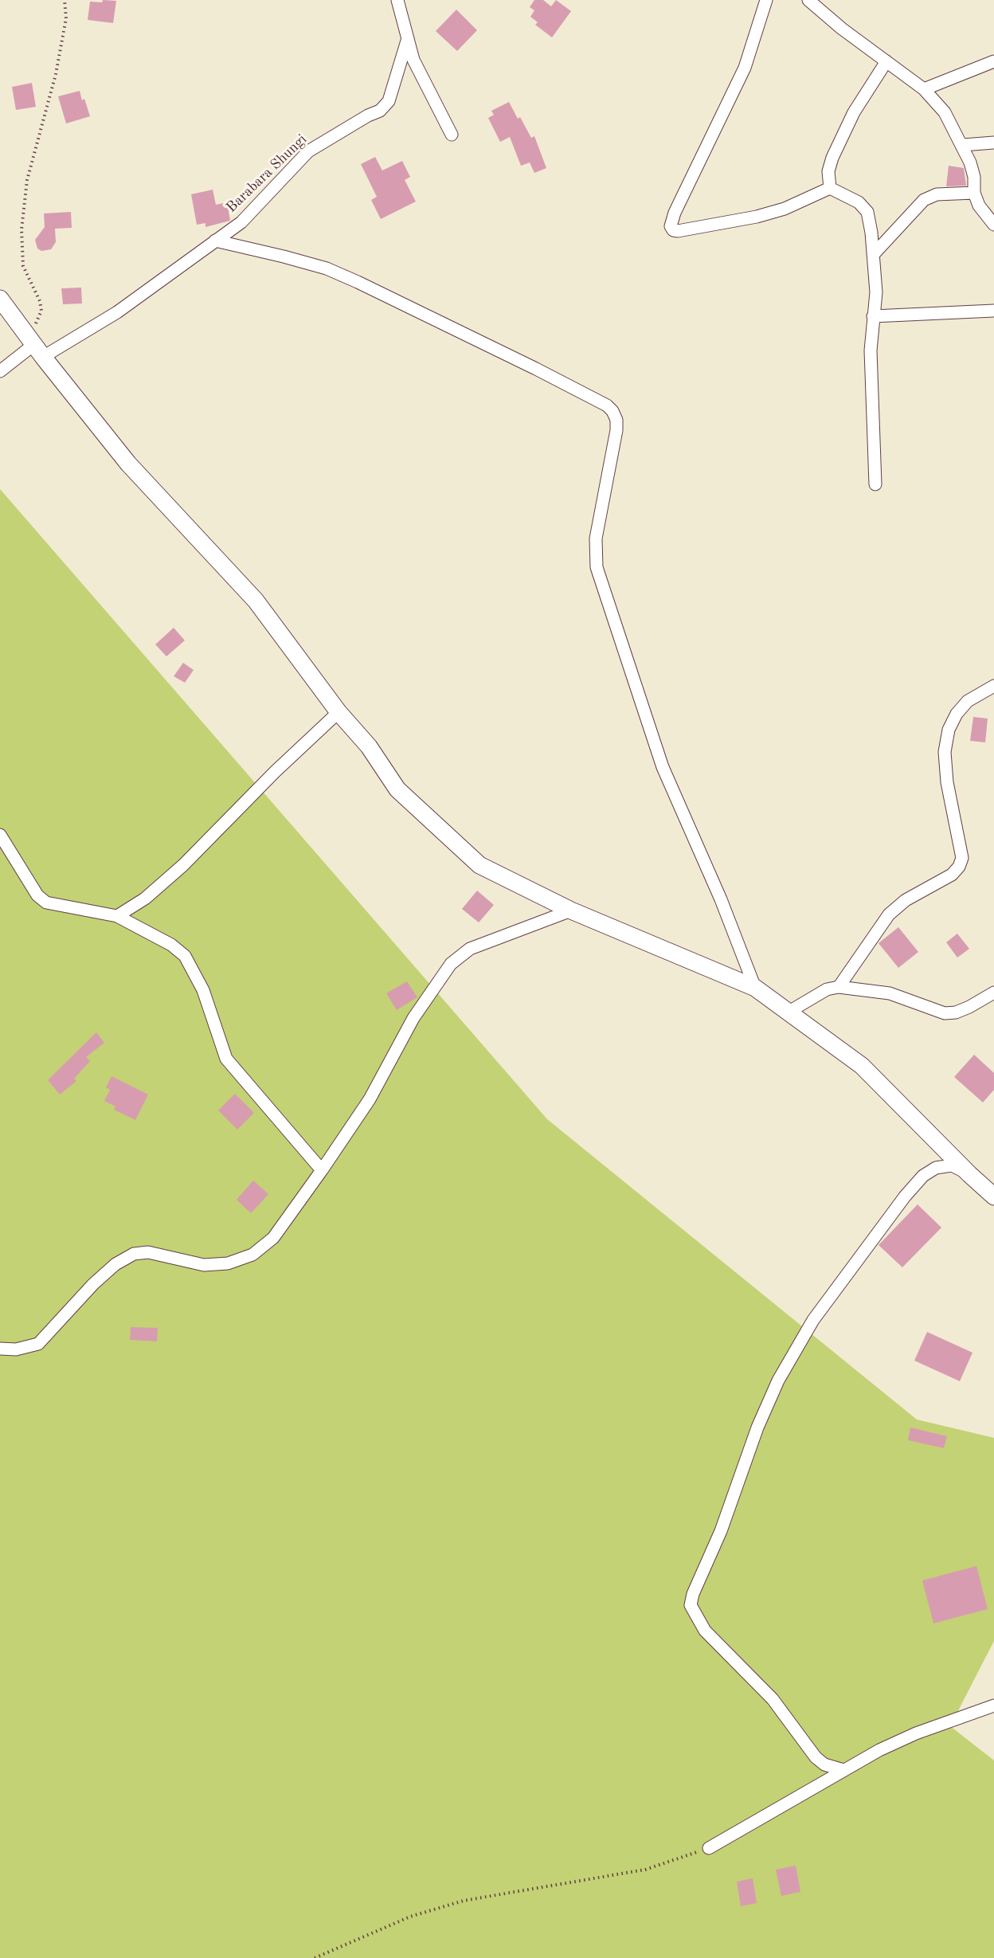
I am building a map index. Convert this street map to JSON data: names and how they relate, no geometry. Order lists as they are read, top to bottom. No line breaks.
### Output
{"streets":{"street":["Barabara Shungi"]}}
